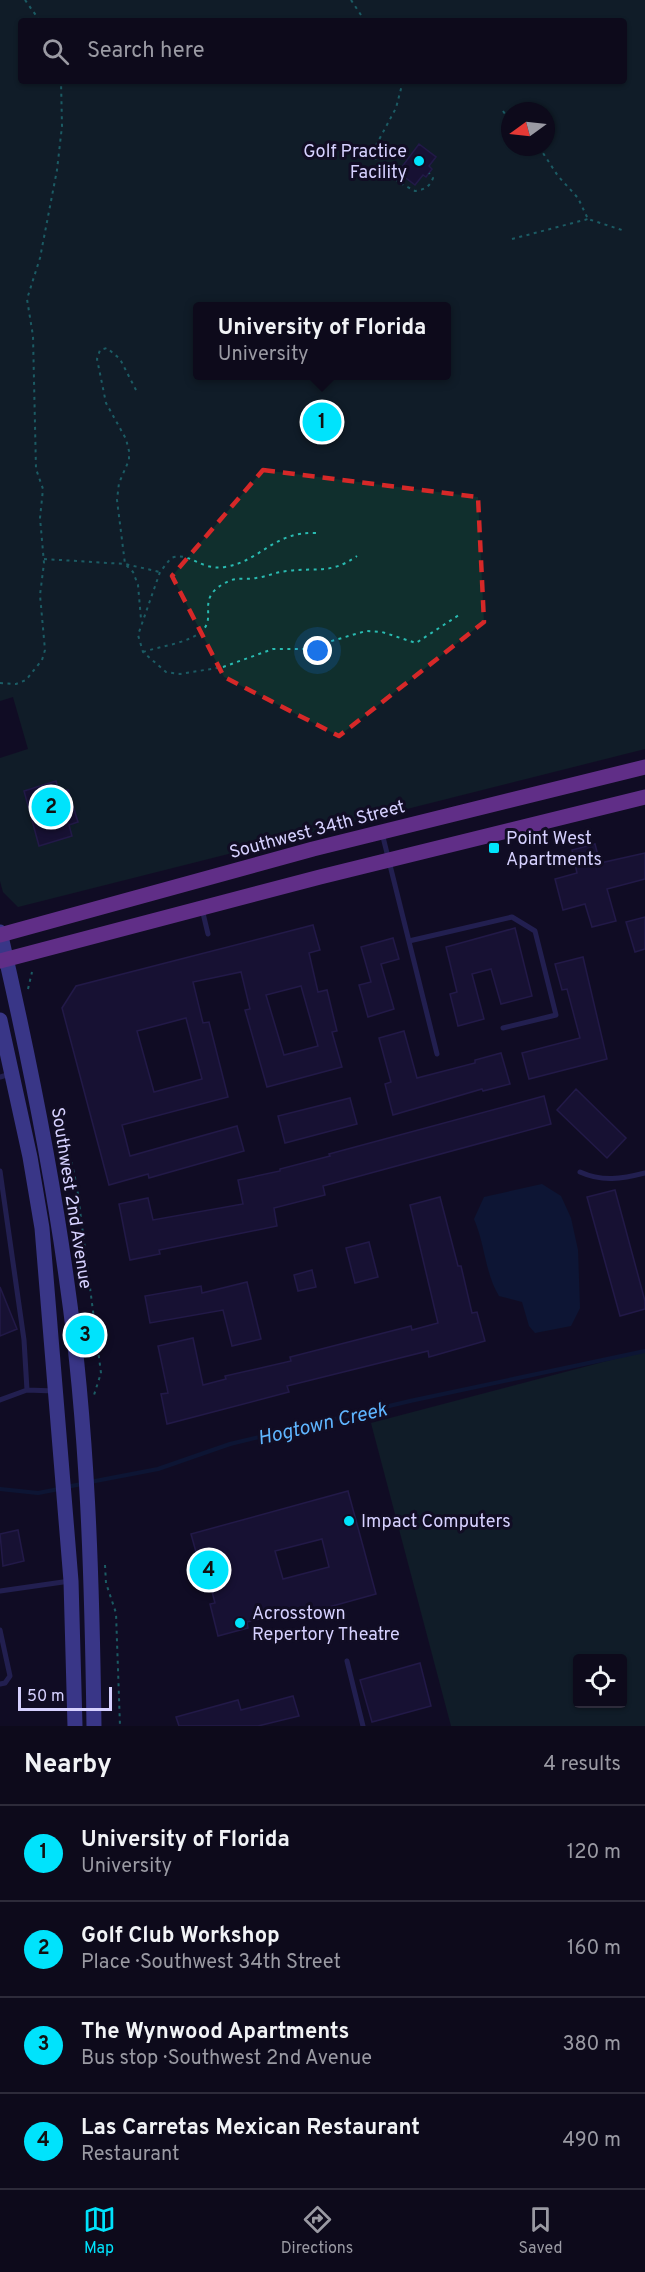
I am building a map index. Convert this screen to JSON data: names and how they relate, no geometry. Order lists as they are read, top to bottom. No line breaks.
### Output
{"streets":{"main road":["Southwest 34th Street","Southwest 2nd Avenue"]},"crossings":[["Southwest 34th Street","Southwest 2nd Avenue"]],"water":["Hogtown Creek"],"places":{"other":["Golf Practice Facility","Impact Computers","Acrosstown Repertory Theatre"],"transit":["Point West Apartments"]},"scale_bar":"50 m","north":"left","page":{"search":"Search here","popup":["University of Florida","University"],"pins":["1","2","3","4"],"scale":"50 m","heading":["Nearby","4 results"],"list":[{"mark":"1","name":"University of Florida","note":"University","value":"120 m"},{"mark":"2","name":"Golf Club Workshop","note":"Place · Southwest 34th Street","value":"160 m"},{"mark":"3","name":"The Wynwood Apartments","note":"Bus stop · Southwest 2nd Avenue","value":"380 m"},{"mark":"4","name":"Las Carretas Mexican Restaurant","note":"Restaurant","value":"490 m"}],"nav":["Map","Directions","Saved"]}}
